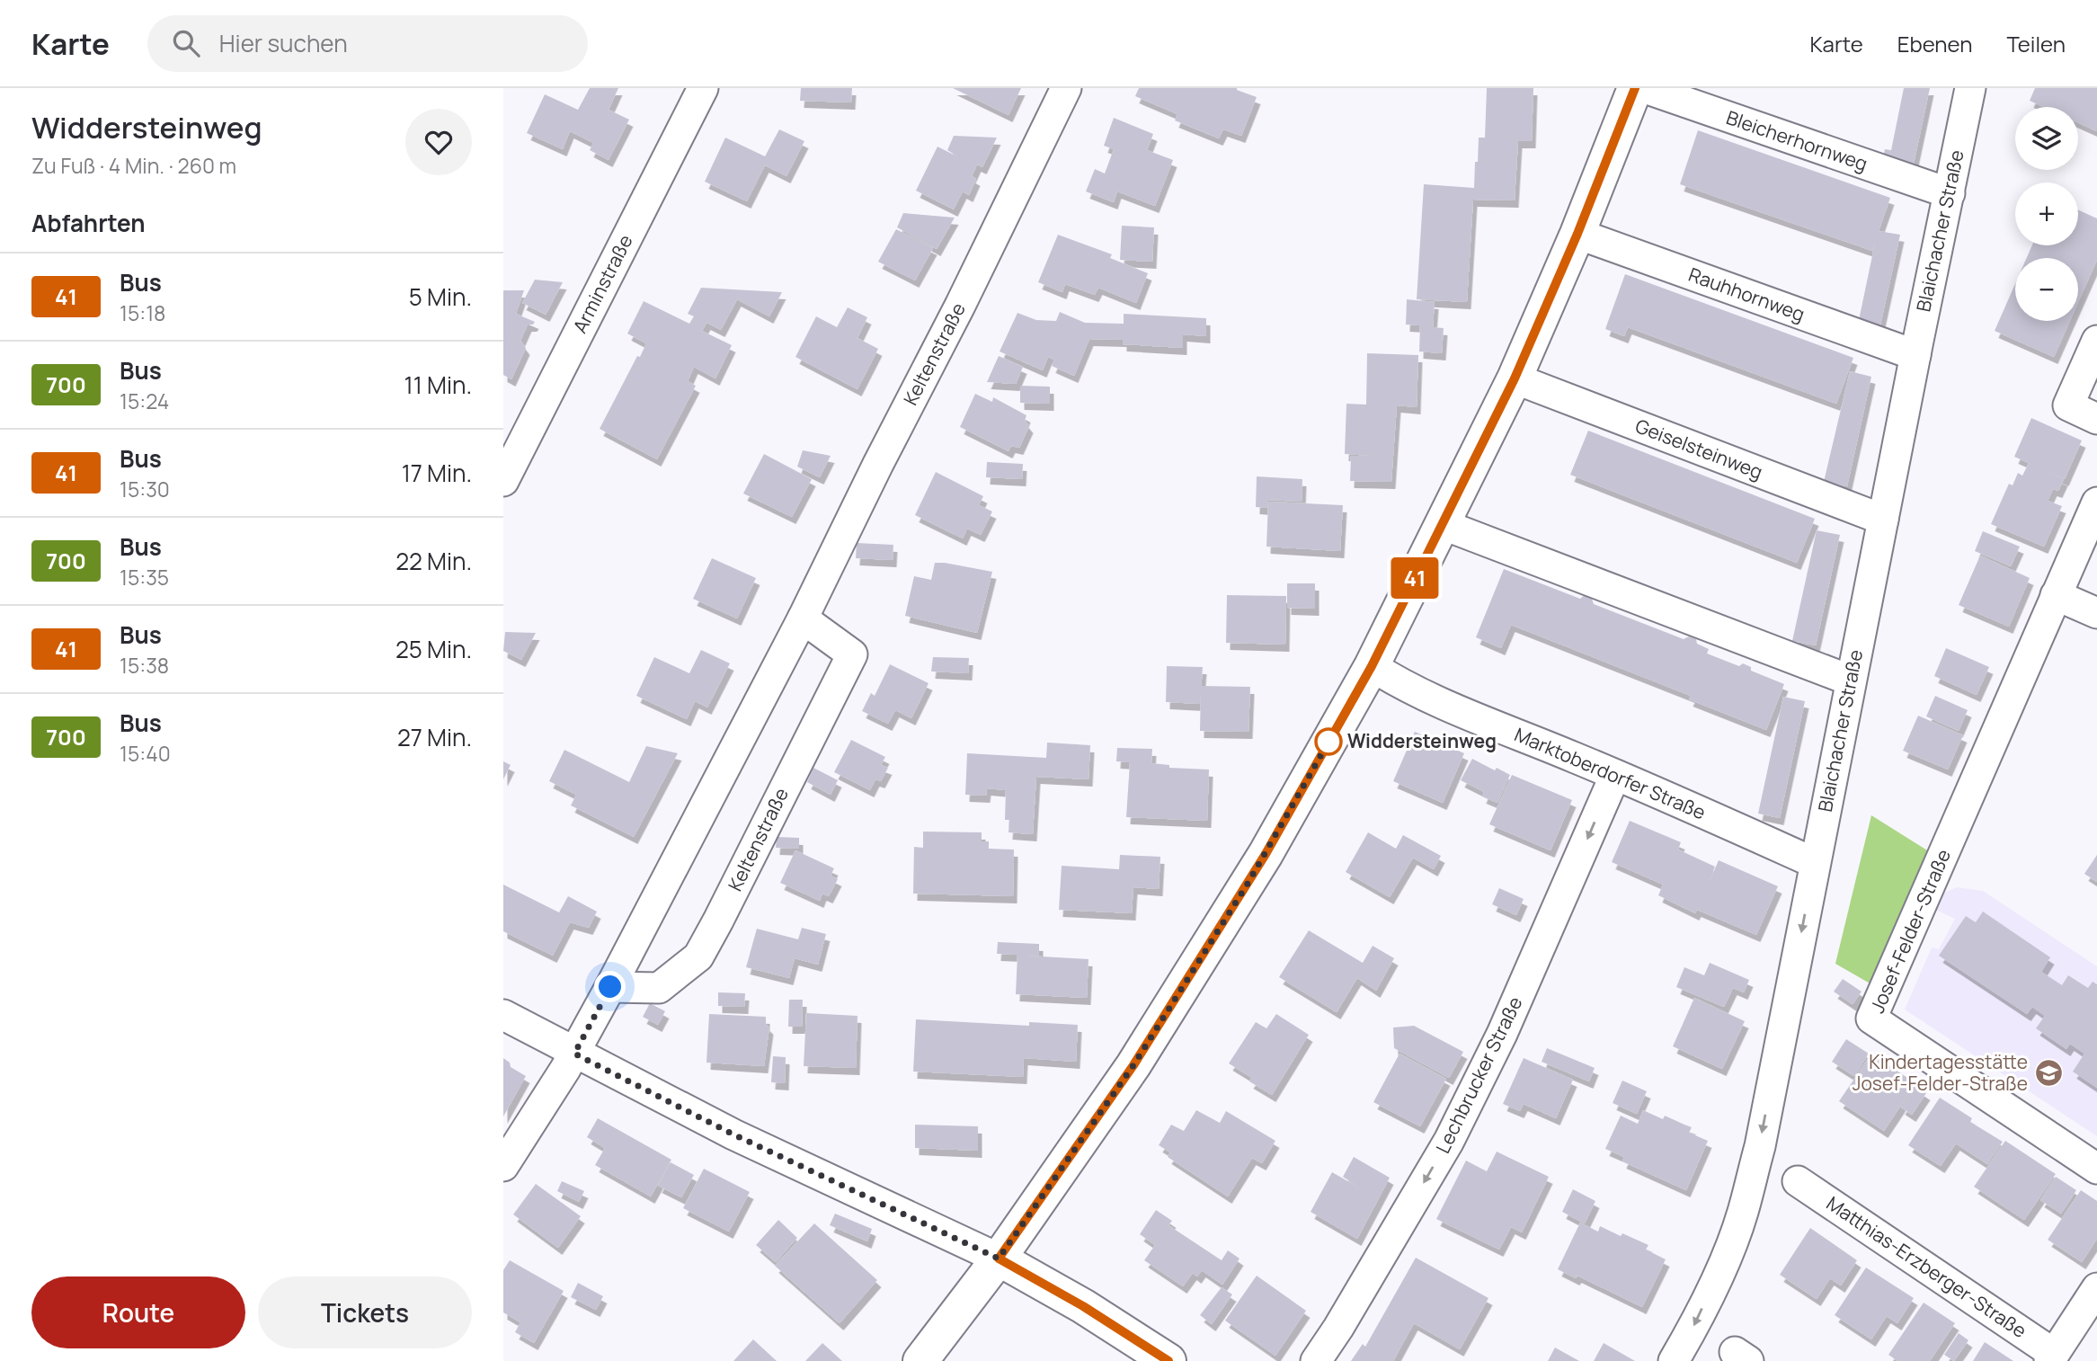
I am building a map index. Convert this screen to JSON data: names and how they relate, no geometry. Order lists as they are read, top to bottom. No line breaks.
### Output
{"streets":{"street":["Bleicherhornweg","Blaichacher Straße","Arminstraße","Rauhhornweg","Keltenstraße","Geiselsteinweg","Marktoberdorfer Straße","Josef-Felder-Straße","Lechbrucker Straße","Matthias-Erzberger-Straße"]},"crossings":[["Bleicherhornweg","Blaichacher Straße"],["Blaichacher Straße","Rauhhornweg"],["Blaichacher Straße","Geiselsteinweg"],["Blaichacher Straße","Marktoberdorfer Straße"],["Marktoberdorfer Straße","Lechbrucker Straße"]],"one_way":["Blaichacher Straße","Lechbrucker Straße"],"places":{"other":["Widdersteinweg"],"school or university":["Kindertagesstätte Josef-Felder-Straße"]},"lines":["bus line 41"],"page":{"header":"Karte","search":"Hier suchen","nav":["Karte","Ebenen","Teilen"],"heading":[["Widdersteinweg","Zu Fuß · 4 Min. · 260 m"],"Abfahrten"],"on_map":"41","map_buttons":["+","−"],"list":[{"mark":"41","name":"Bus","note":"15:18","value":"5 Min."},{"mark":"700","name":"Bus","note":"15:24","value":"11 Min."},{"mark":"41","name":"Bus","note":"15:30","value":"17 Min."},{"mark":"700","name":"Bus","note":"15:35","value":"22 Min."},{"mark":"41","name":"Bus","note":"15:38","value":"25 Min."},{"mark":"700","name":"Bus","note":"15:40","value":"27 Min."}],"buttons":["Route","Tickets"]}}
